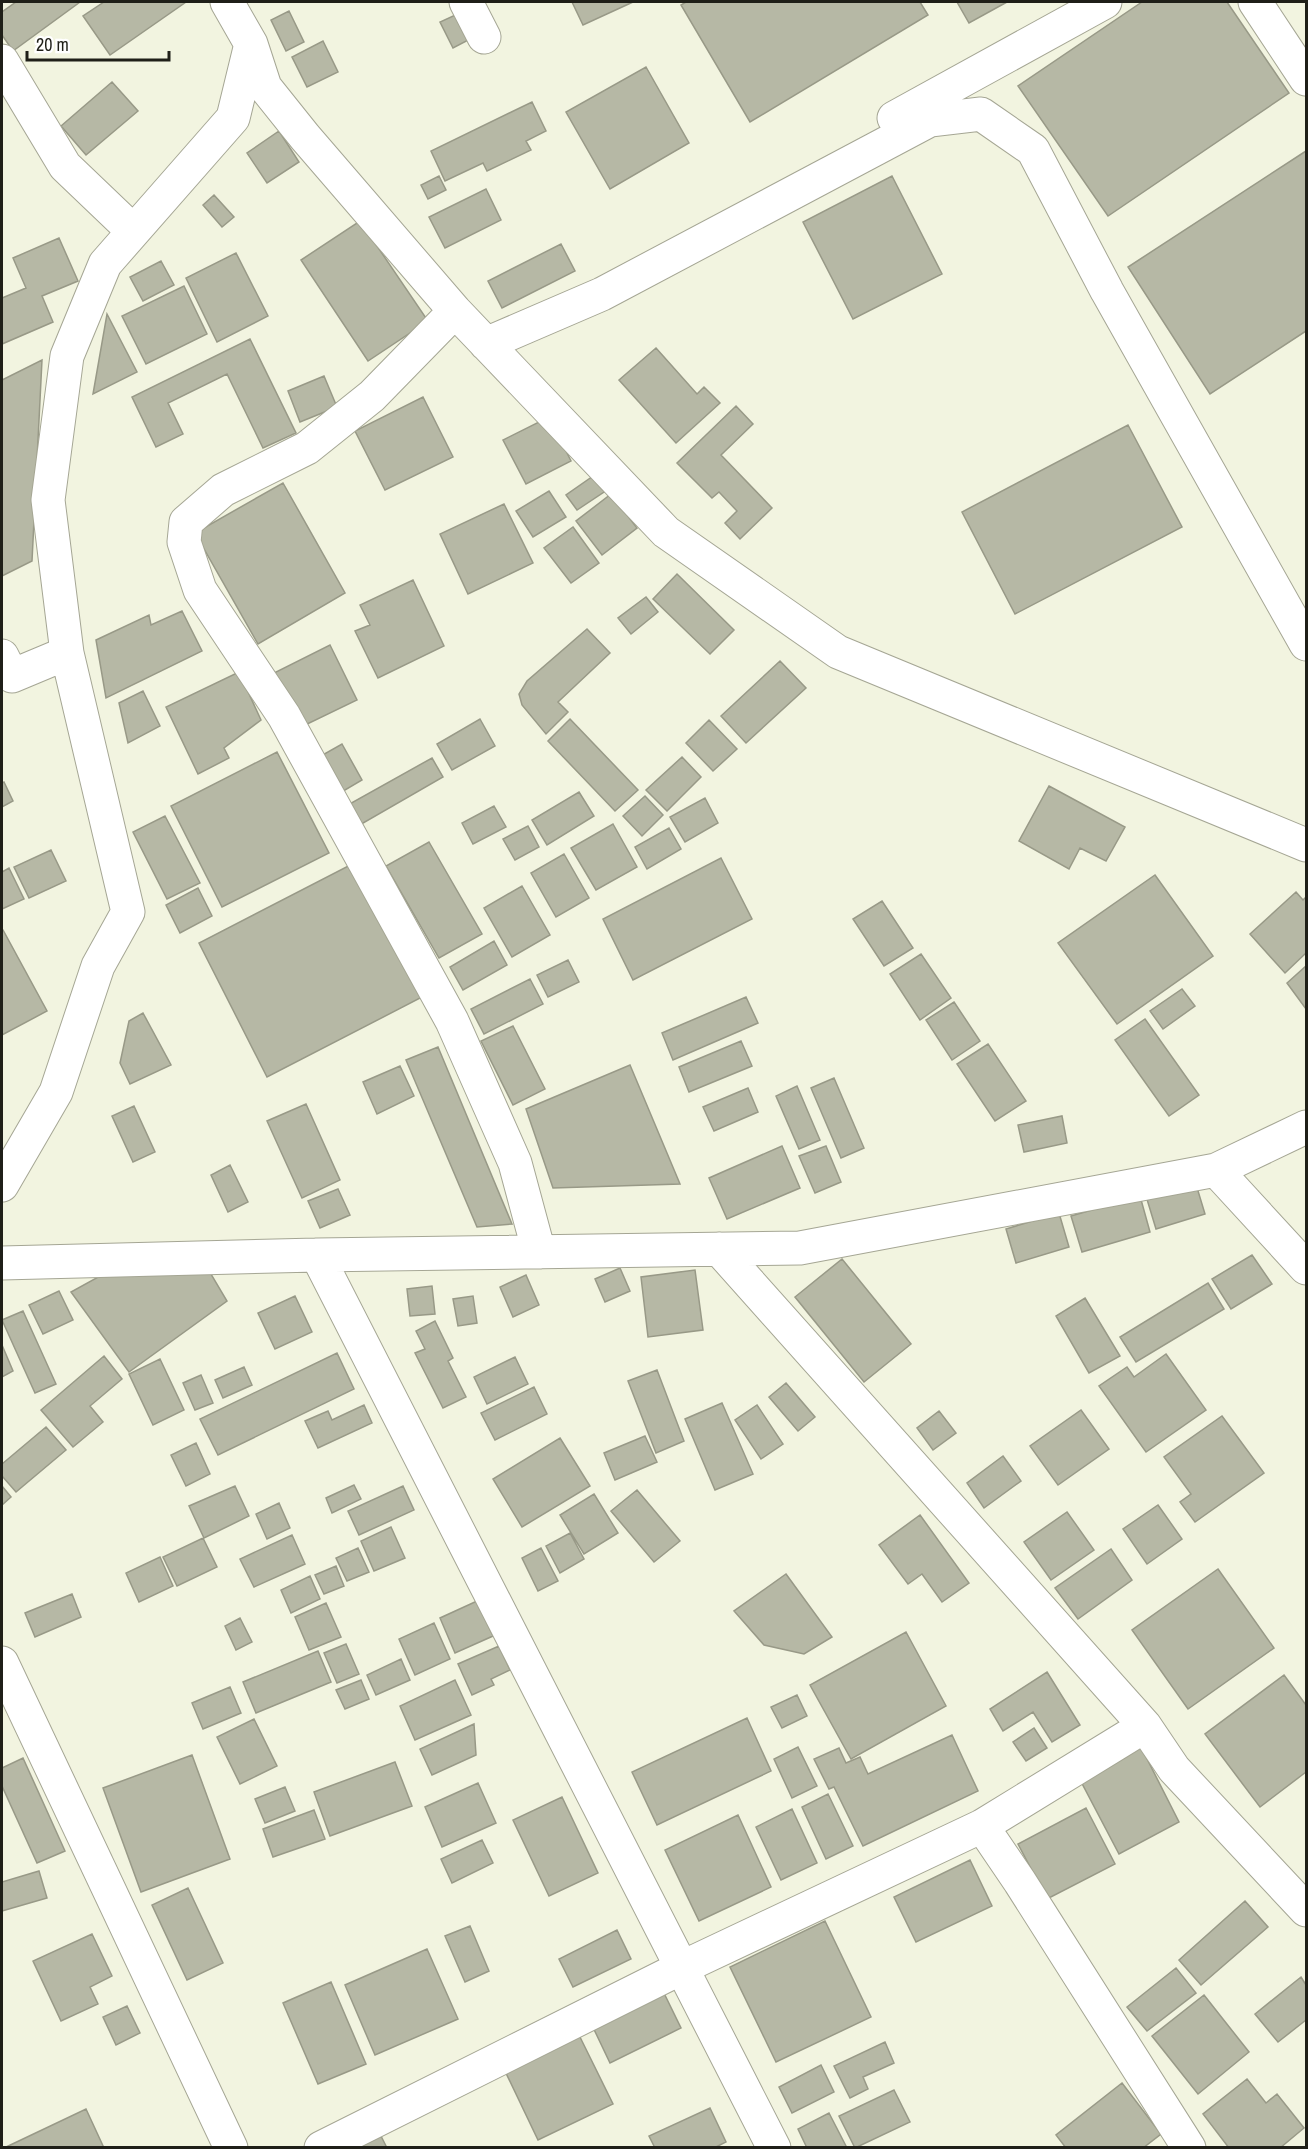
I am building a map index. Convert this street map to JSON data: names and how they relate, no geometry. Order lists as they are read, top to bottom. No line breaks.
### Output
{"scale_bar":"20 m"}
